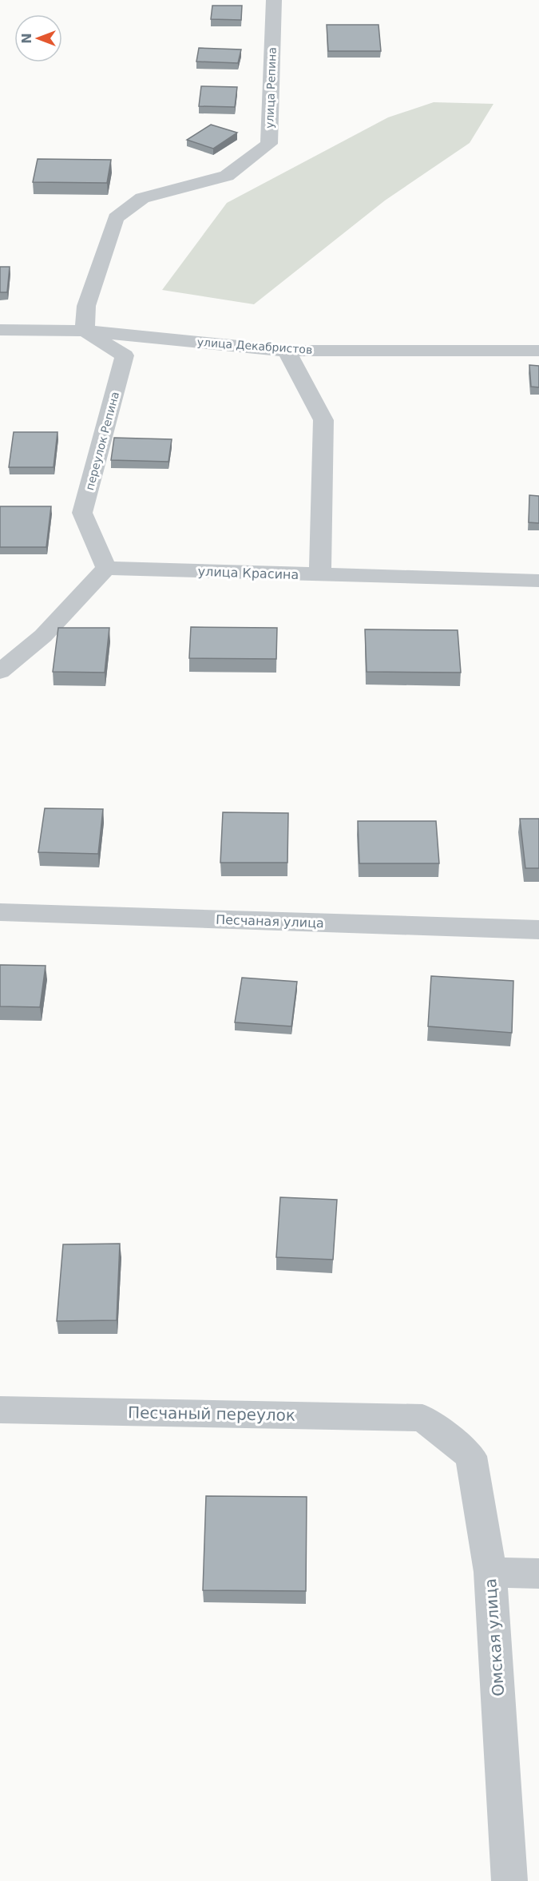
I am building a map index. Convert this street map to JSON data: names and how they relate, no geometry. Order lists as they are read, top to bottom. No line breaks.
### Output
{"streets":{"street":["улица Репина","улица Декабристов","переулок Репина","улица Красина","Песчаная улица","Песчаный переулок","Омская улица"]},"crossings":[["улица Репина","улица Декабристов"],["улица Репина","переулок Репина"],["улица Декабристов","переулок Репина"],["переулок Репина","улица Красина"],["Песчаный переулок","Омская улица"]],"north":"left"}
